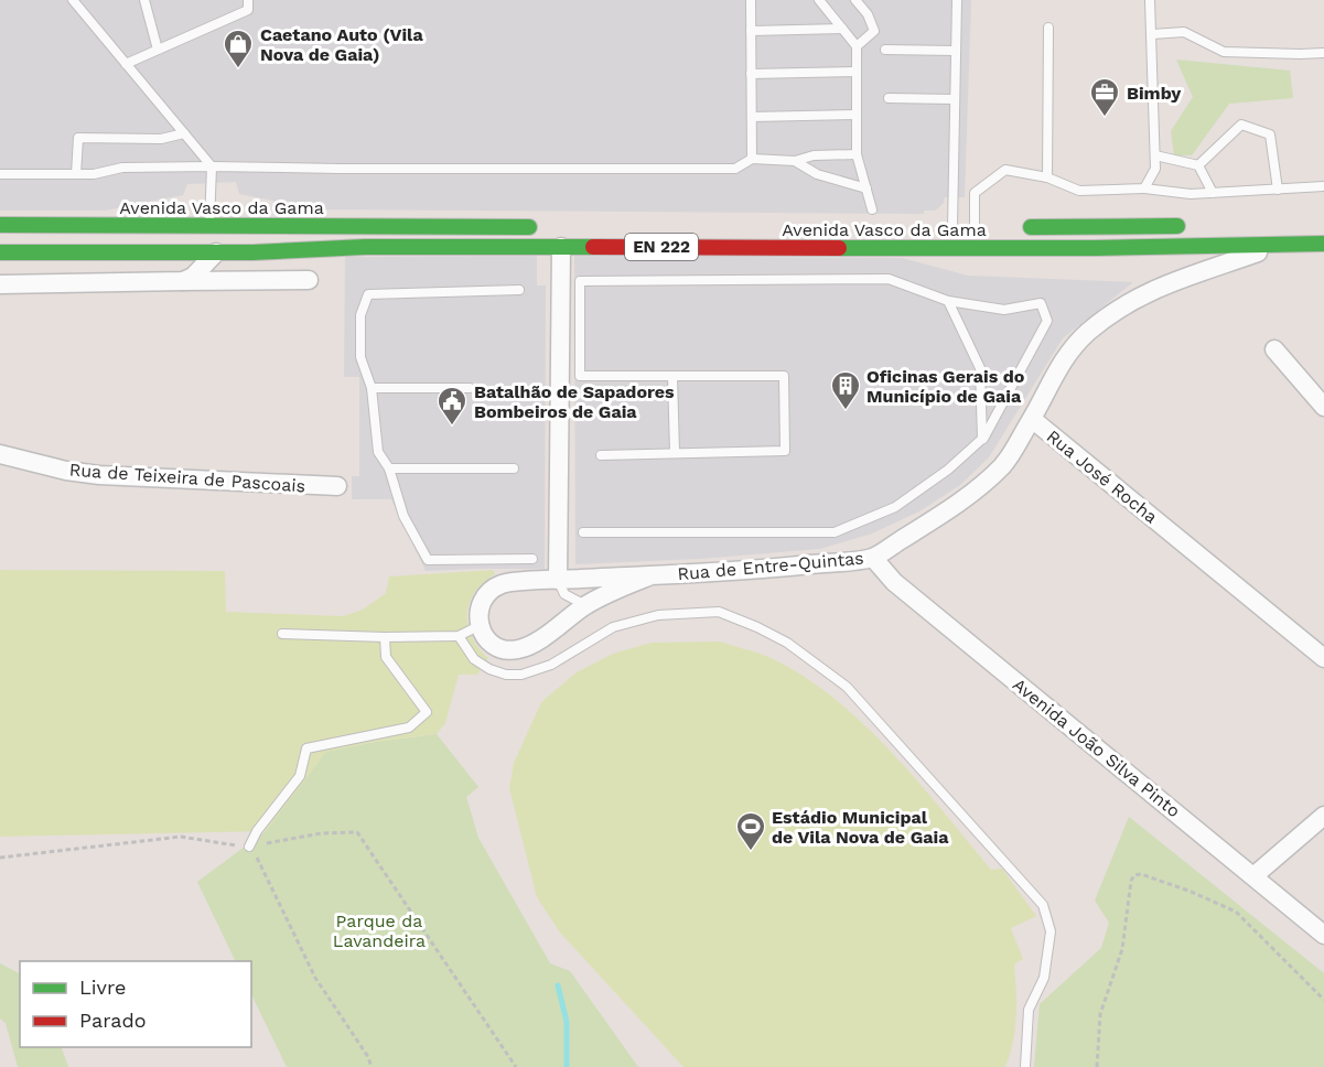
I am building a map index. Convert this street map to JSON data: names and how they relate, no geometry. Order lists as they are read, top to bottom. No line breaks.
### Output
{"streets":{"main road":["Avenida Vasco da Gama","EN 222"],"street":["Rua José Rocha","Rua de Teixeira de Pascoais","Rua de Entre-Quintas","Avenida João Silva Pinto"]},"crossings":[["Avenida Vasco da Gama","Rua José Rocha"],["Rua José Rocha","Rua de Entre-Quintas"],["Rua de Entre-Quintas","Avenida João Silva Pinto"]],"parks":["Parque da Lavandeira"],"places":{"shop":["Caetano Auto (Vila Nova de Gaia)"],"office":["Bimby"],"building":["Oficinas Gerais do Município de Gaia"],"public building":["Batalhão de Sapadores Bombeiros de Gaia"],"sports":["Estádio Municipal de Vila Nova de Gaia"]},"legend":["Livre","Parado"]}
